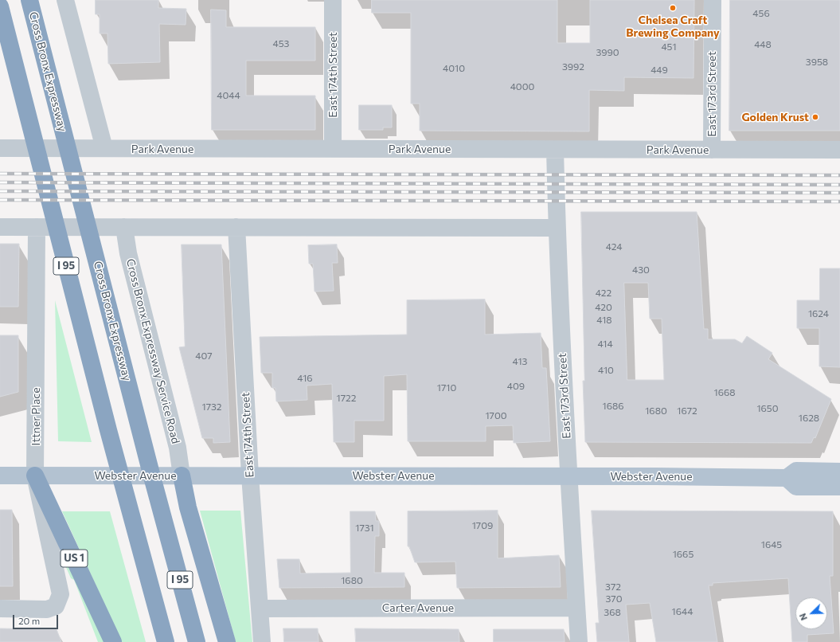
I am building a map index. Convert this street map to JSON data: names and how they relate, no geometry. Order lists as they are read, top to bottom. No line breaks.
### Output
{"streets":{"highway":["Cross Bronx Expressway","I 95","US 1"],"main road":["Webster Avenue"],"street":["East 174th Street","East 173rd Street","Park Avenue","Cross Bronx Expressway Service Road","Ittner Place","Carter Avenue"]},"crossings":[["East 174th Street","Park Avenue"],["East 174th Street","Webster Avenue"],["East 174th Street","Carter Avenue"],["East 173rd Street","Park Avenue"],["East 173rd Street","Webster Avenue"],["East 173rd Street","Carter Avenue"],["Cross Bronx Expressway Service Road","Webster Avenue"],["Ittner Place","Webster Avenue"],["Ittner Place","US 1"],["Webster Avenue","US 1"]],"places":["Chelsea Craft Brewing Company","Golden Krust"],"house_numbers":["456","453","448","451","3990","3958","3992","4010","449","4000","4044","424","430","422","420","1624","418","414","407","413","410","416","409","1710","1668","1722","1686","1732","1650","1680","1672","1700","1628","1709","1731","1645","1665","1680","372","370","1644","368"],"scale_bar":"20 m","north":"bottom left"}
